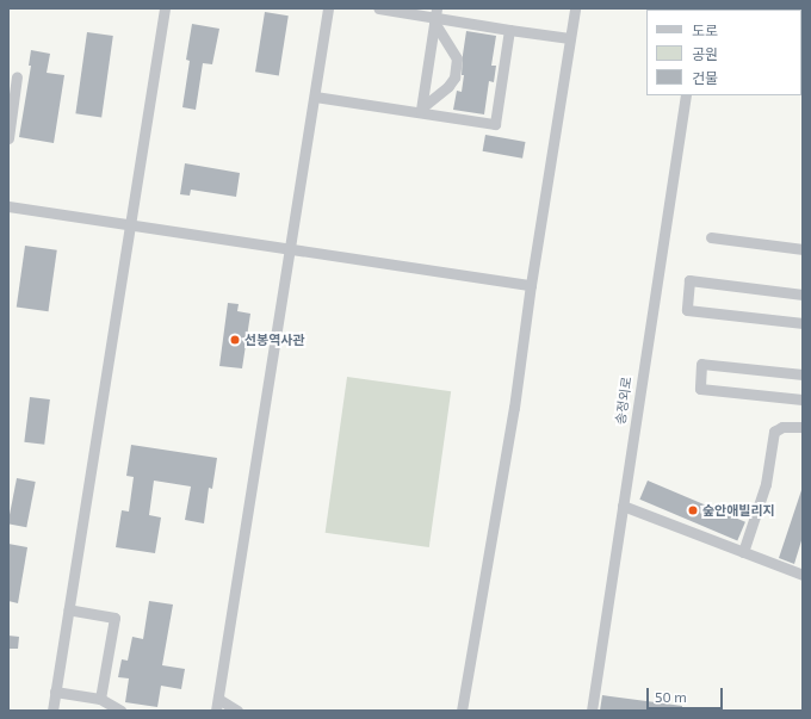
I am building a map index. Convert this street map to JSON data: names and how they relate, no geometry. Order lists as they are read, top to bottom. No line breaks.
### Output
{"streets":{"street":["송정외로"]},"places":["선봉역사관","숲안애빌리지"],"legend":["도로","공원","건물"],"scale_bar":"50 m"}
